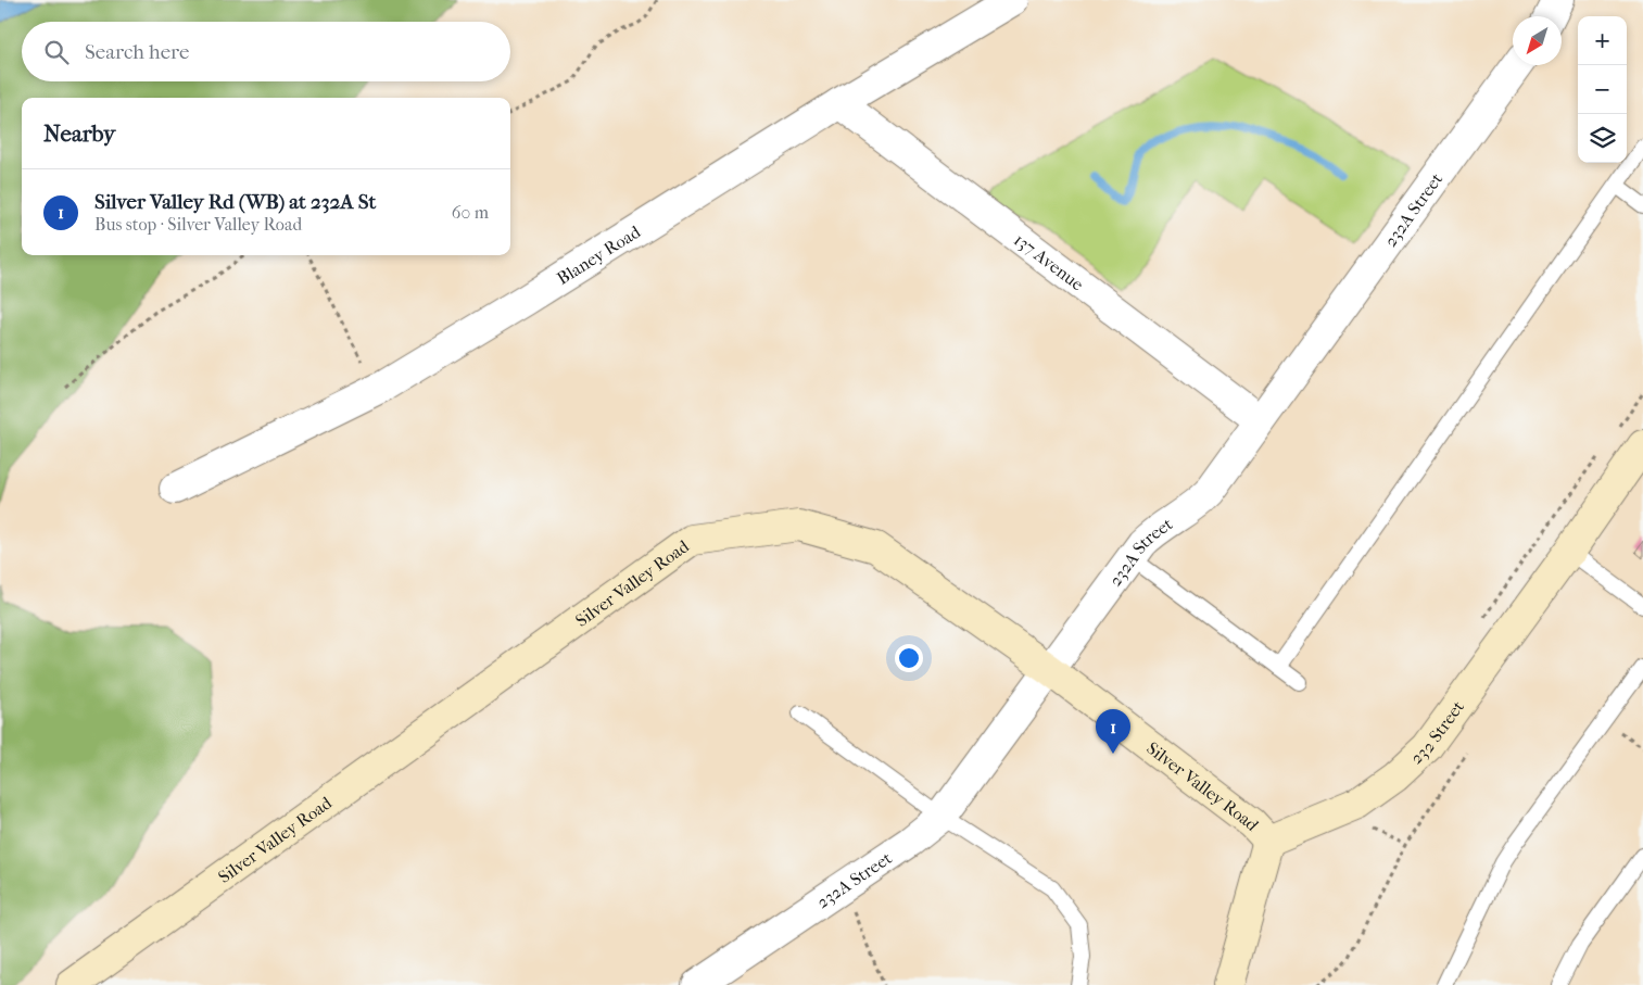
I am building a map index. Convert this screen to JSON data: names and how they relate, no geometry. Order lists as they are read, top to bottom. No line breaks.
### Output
{"streets":{"street":["232A Street","Blaney Road","137 Avenue","Silver Valley Road","232 Street"]},"crossings":[["232A Street","137 Avenue"],["232A Street","Silver Valley Road"],["Blaney Road","137 Avenue"],["Silver Valley Road","232 Street"]],"north":"bottom left","page":{"map_buttons":["+","−"],"search":"Search here","heading":"Nearby","list":[{"mark":"1","name":"Silver Valley Rd (WB) at 232A St","note":"Bus stop · Silver Valley Road","value":"60 m"}],"pins":"1"}}
